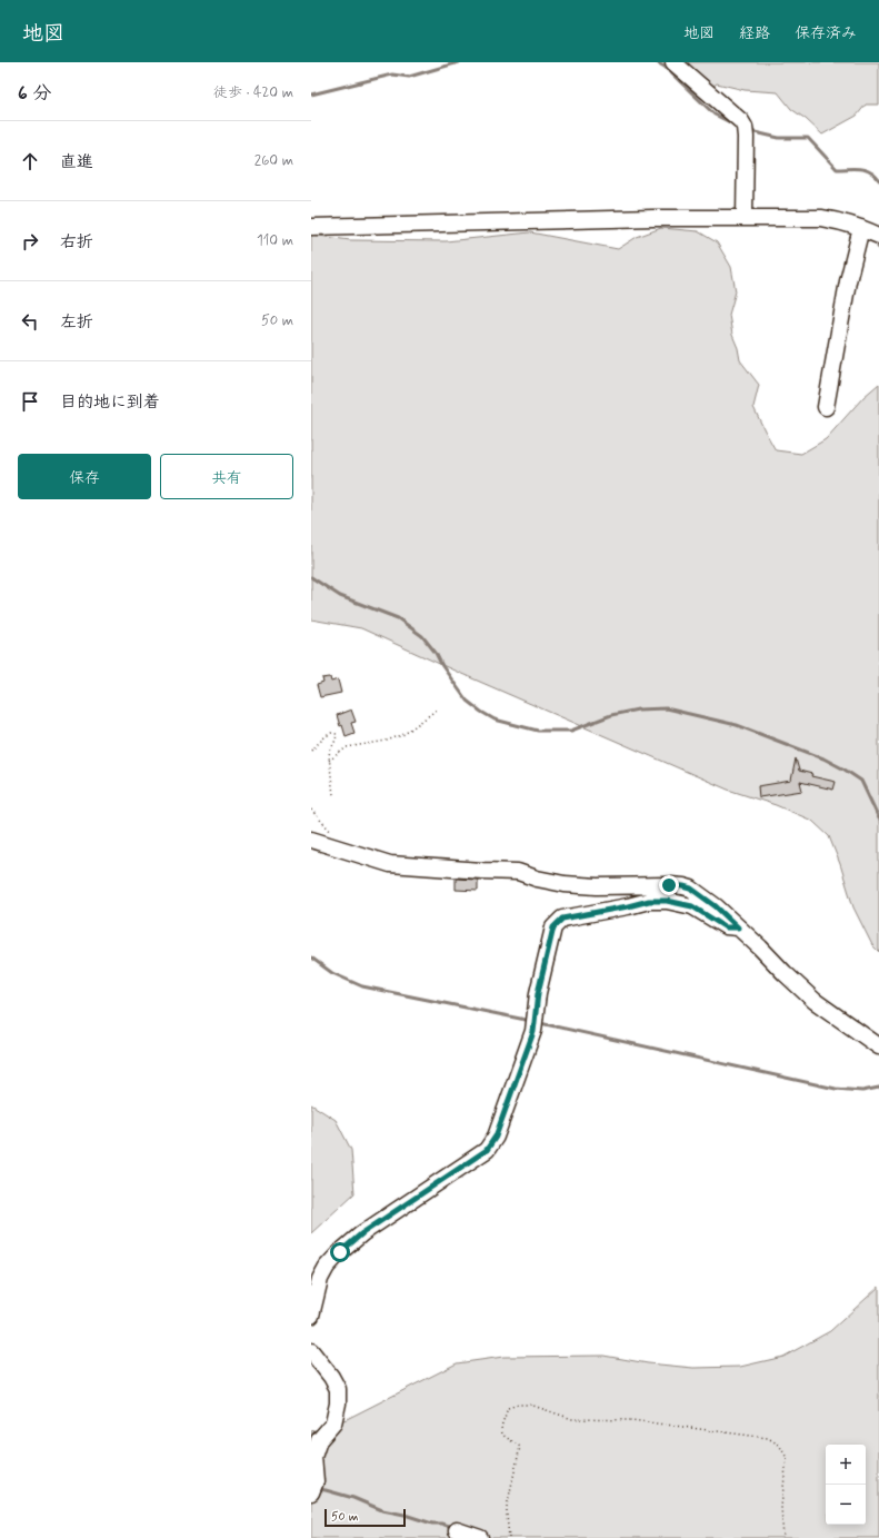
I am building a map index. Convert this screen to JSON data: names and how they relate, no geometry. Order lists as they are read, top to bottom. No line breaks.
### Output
{"scale_bar":"50 m","page":{"header":"地図","nav":["地図","経路","保存済み"],"heading":["6 分","徒歩 · 420 m"],"list":[["直進","260 m"],["右折","110 m"],["左折","50 m"],"目的地に到着"],"buttons":["保存","共有"],"map_buttons":["+","−"],"scale":"50 m"}}
